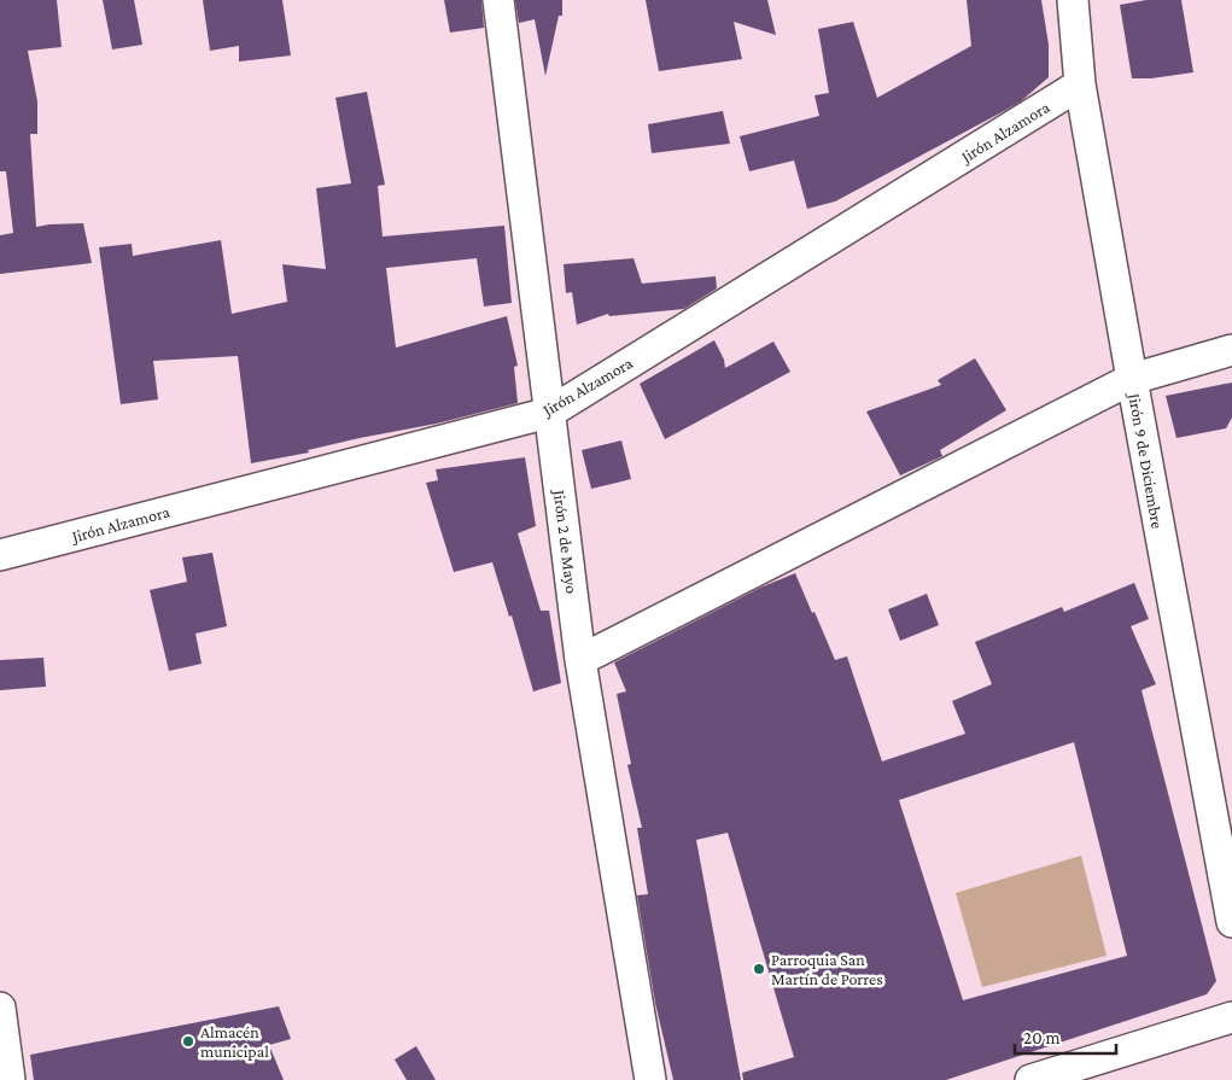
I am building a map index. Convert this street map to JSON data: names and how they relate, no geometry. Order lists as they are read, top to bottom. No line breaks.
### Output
{"streets":{"street":["Jirón Alzamora","Jirón 9 de Diciembre","Jirón 2 de Mayo"]},"crossings":[["Jirón Alzamora","Jirón 9 de Diciembre"],["Jirón Alzamora","Jirón 2 de Mayo"]],"places":["Parroquia San Martín de Porres","Almacén municipal"],"scale_bar":"20 m"}
